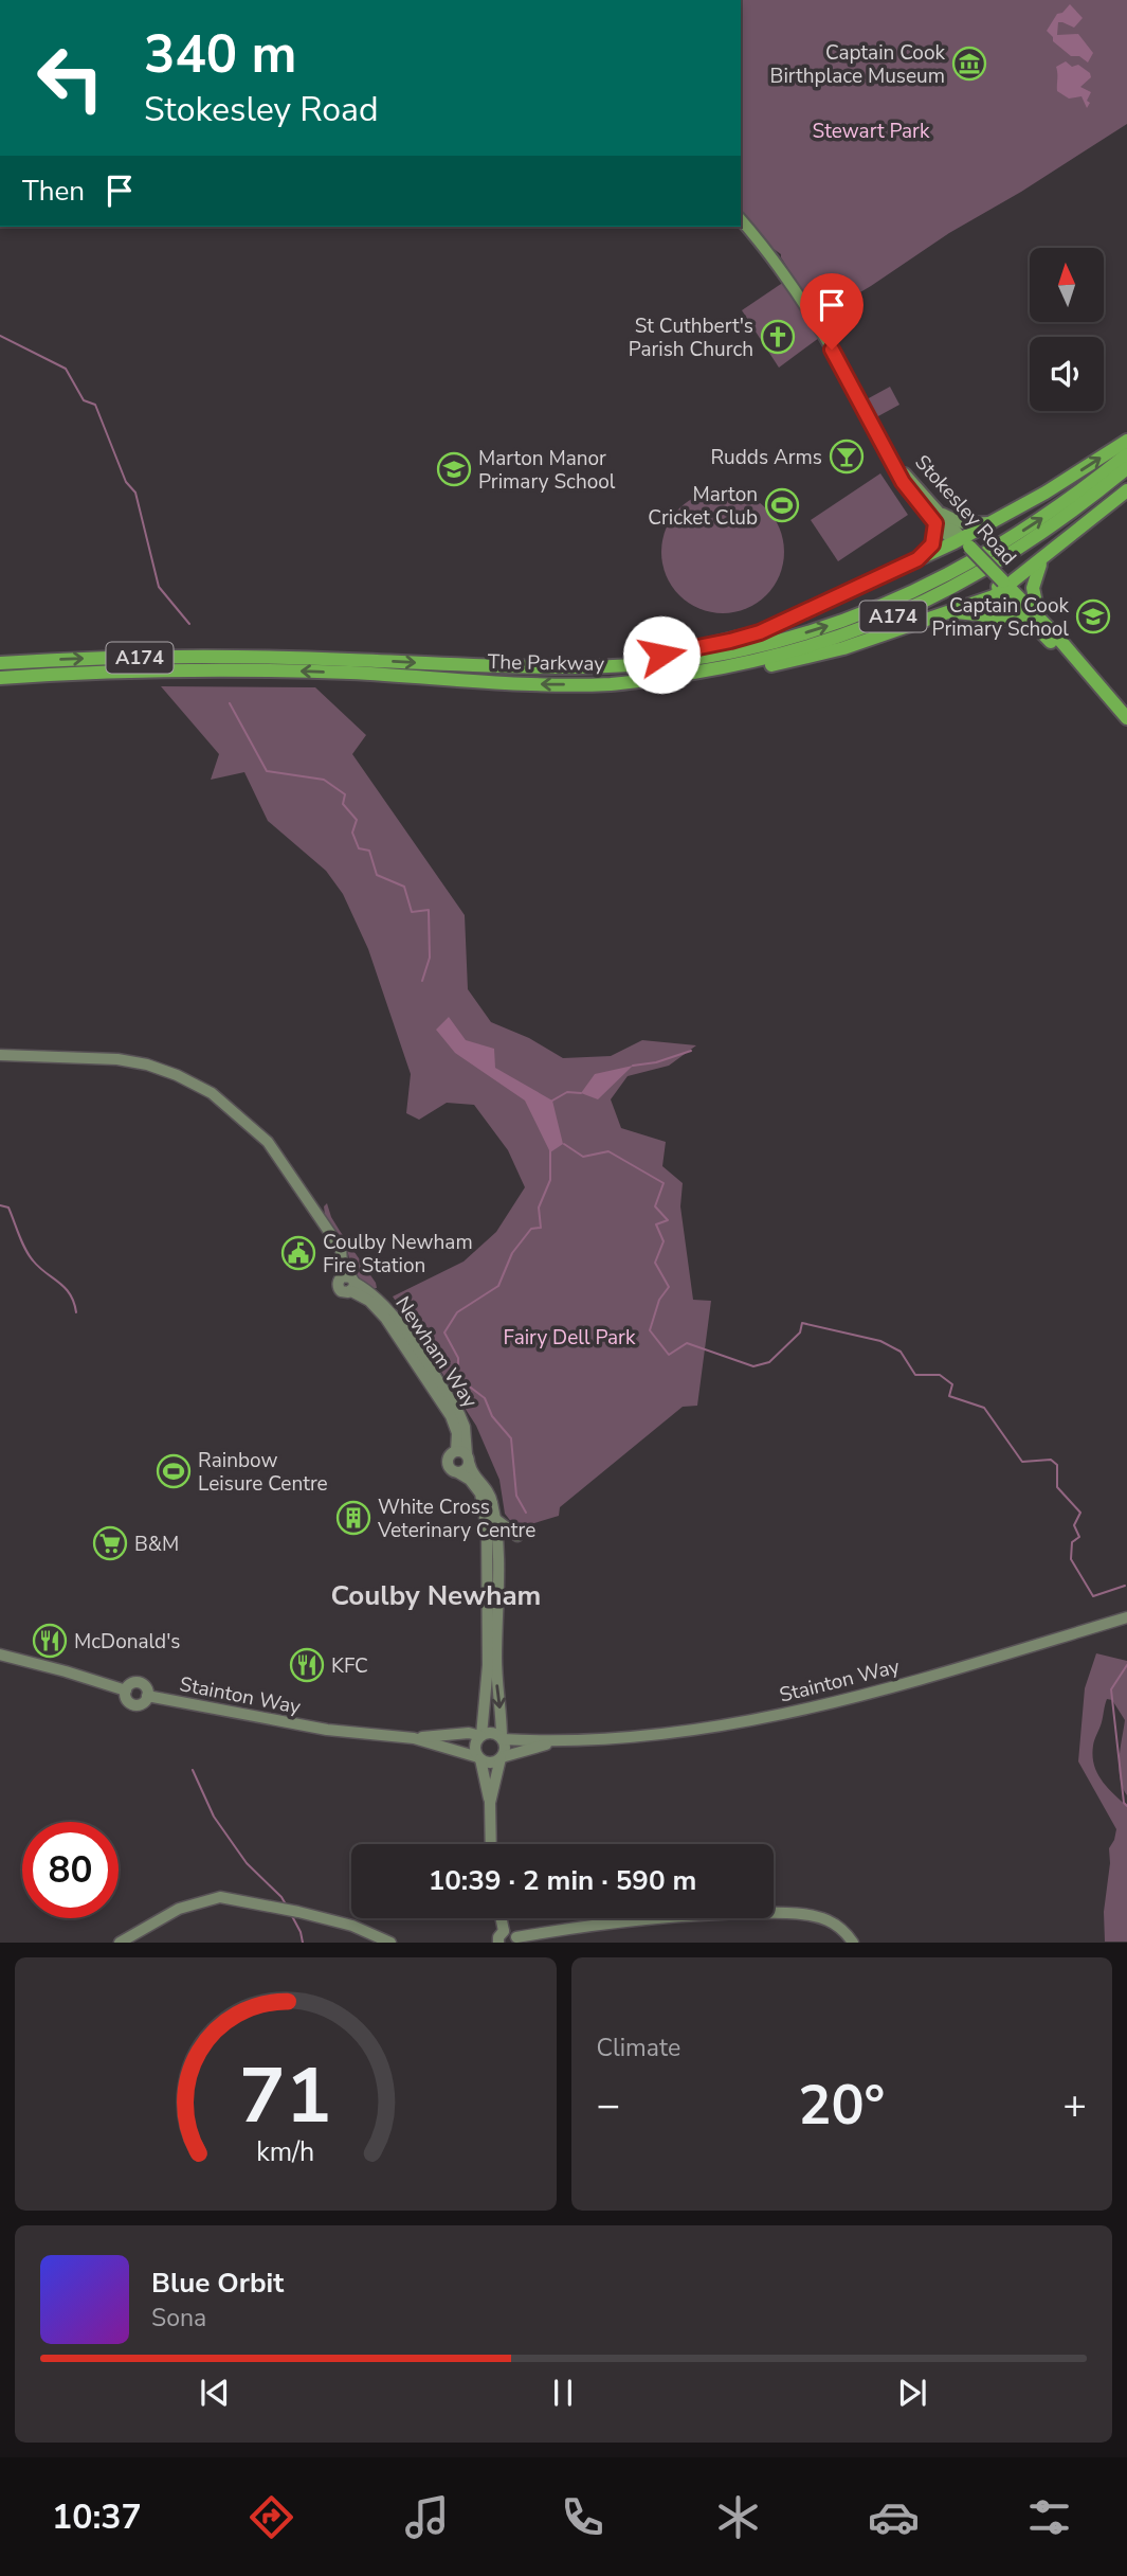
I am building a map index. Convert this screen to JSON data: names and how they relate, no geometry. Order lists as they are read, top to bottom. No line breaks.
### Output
{"streets":{"highway":["Stokesley Road","A174","The Parkway"],"street":["Newham Way","Stainton Way"]},"crossings":[["Stokesley Road","A174"],["A174","The Parkway"],["Newham Way","Stainton Way"]],"districts":["Coulby Newham"],"parks":["Stewart Park","Fairy Dell Park"],"places":{"museum":["Captain Cook Birthplace Museum"],"church":["St Cuthbert's Parish Church"],"bar":["Rudds Arms"],"school or university":["Marton Manor Primary School","Captain Cook Primary School"],"sports":["Marton Cricket Club","Rainbow Leisure Centre"],"public building":["Coulby Newham Fire Station"],"building":["White Cross Veterinary Centre"],"supermarket":["B&M"],"restaurant":["McDonald's","KFC"]},"north":"top","page":{"turn":["340 m","Stokesley Road"],"then":"Then","limit":"80","trip":"10:39 · 2 min · 590 m","tile":"Climate","heat":["−","20°","+"],"song":["Blue Orbit","Sona"],"tabs":"10:37","gauge":["71","km/h"]}}
